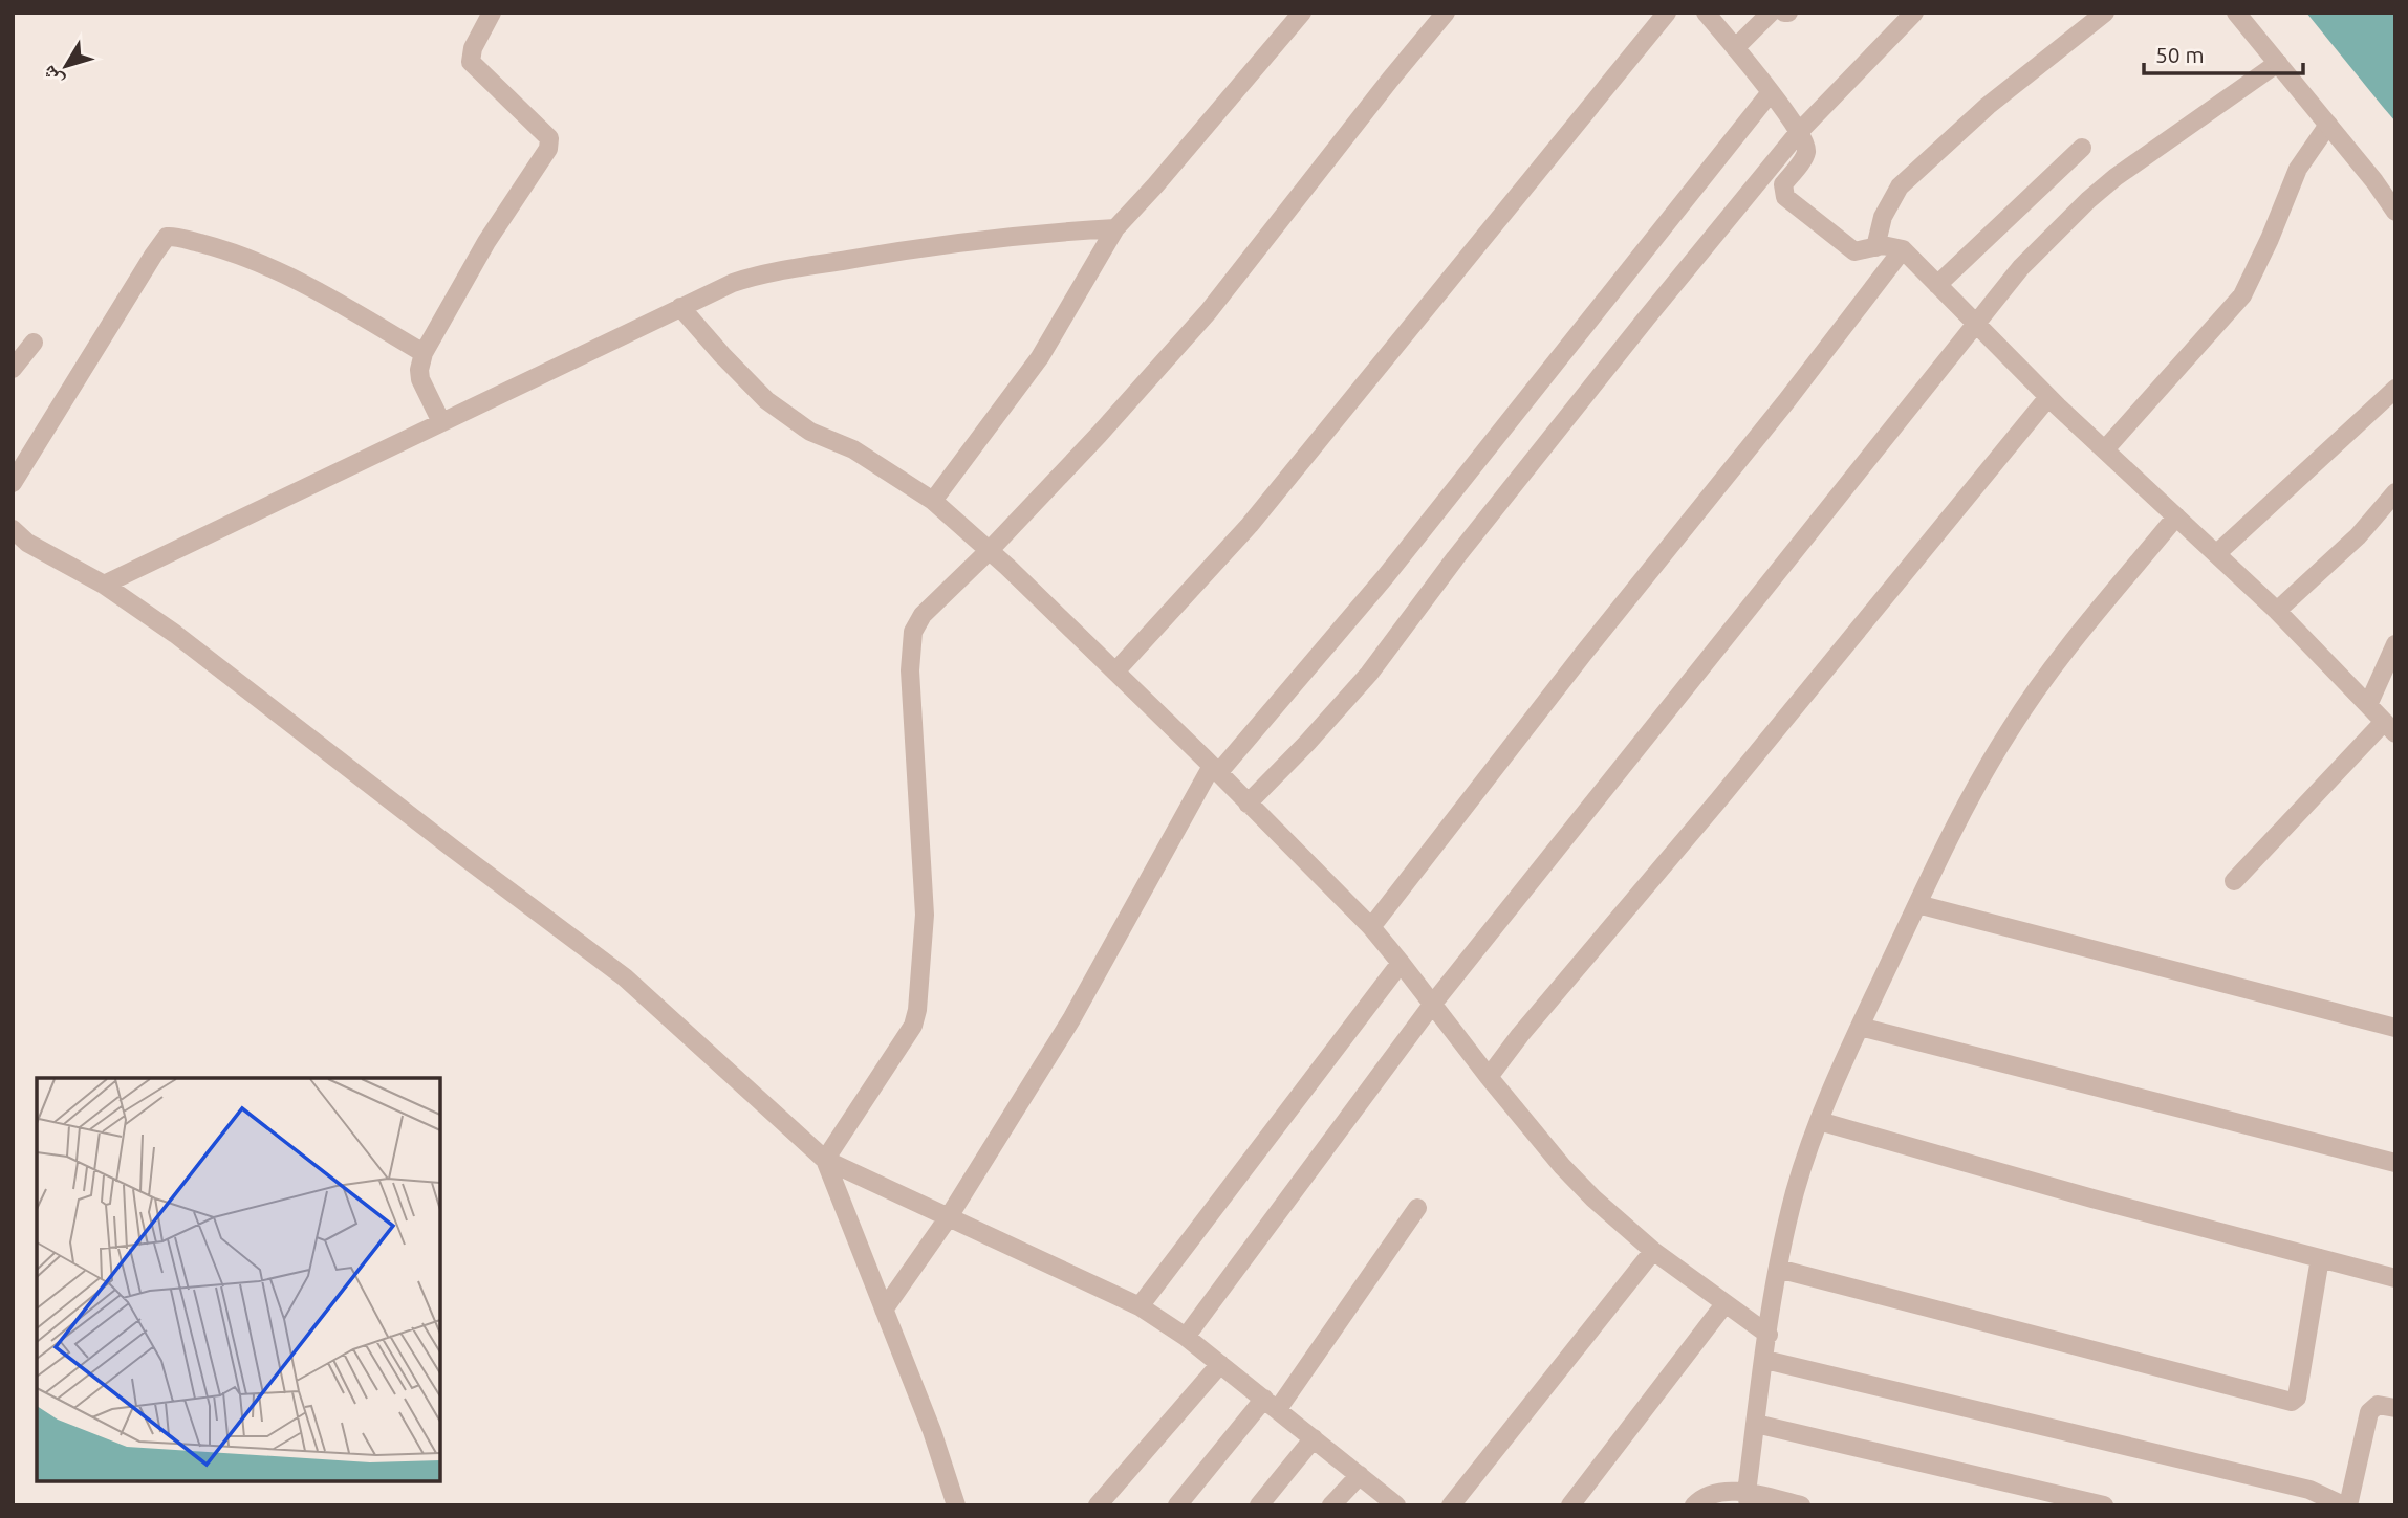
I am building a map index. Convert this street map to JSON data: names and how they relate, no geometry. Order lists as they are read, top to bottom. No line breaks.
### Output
{"scale_bar":"50 m","north":"bottom left"}
